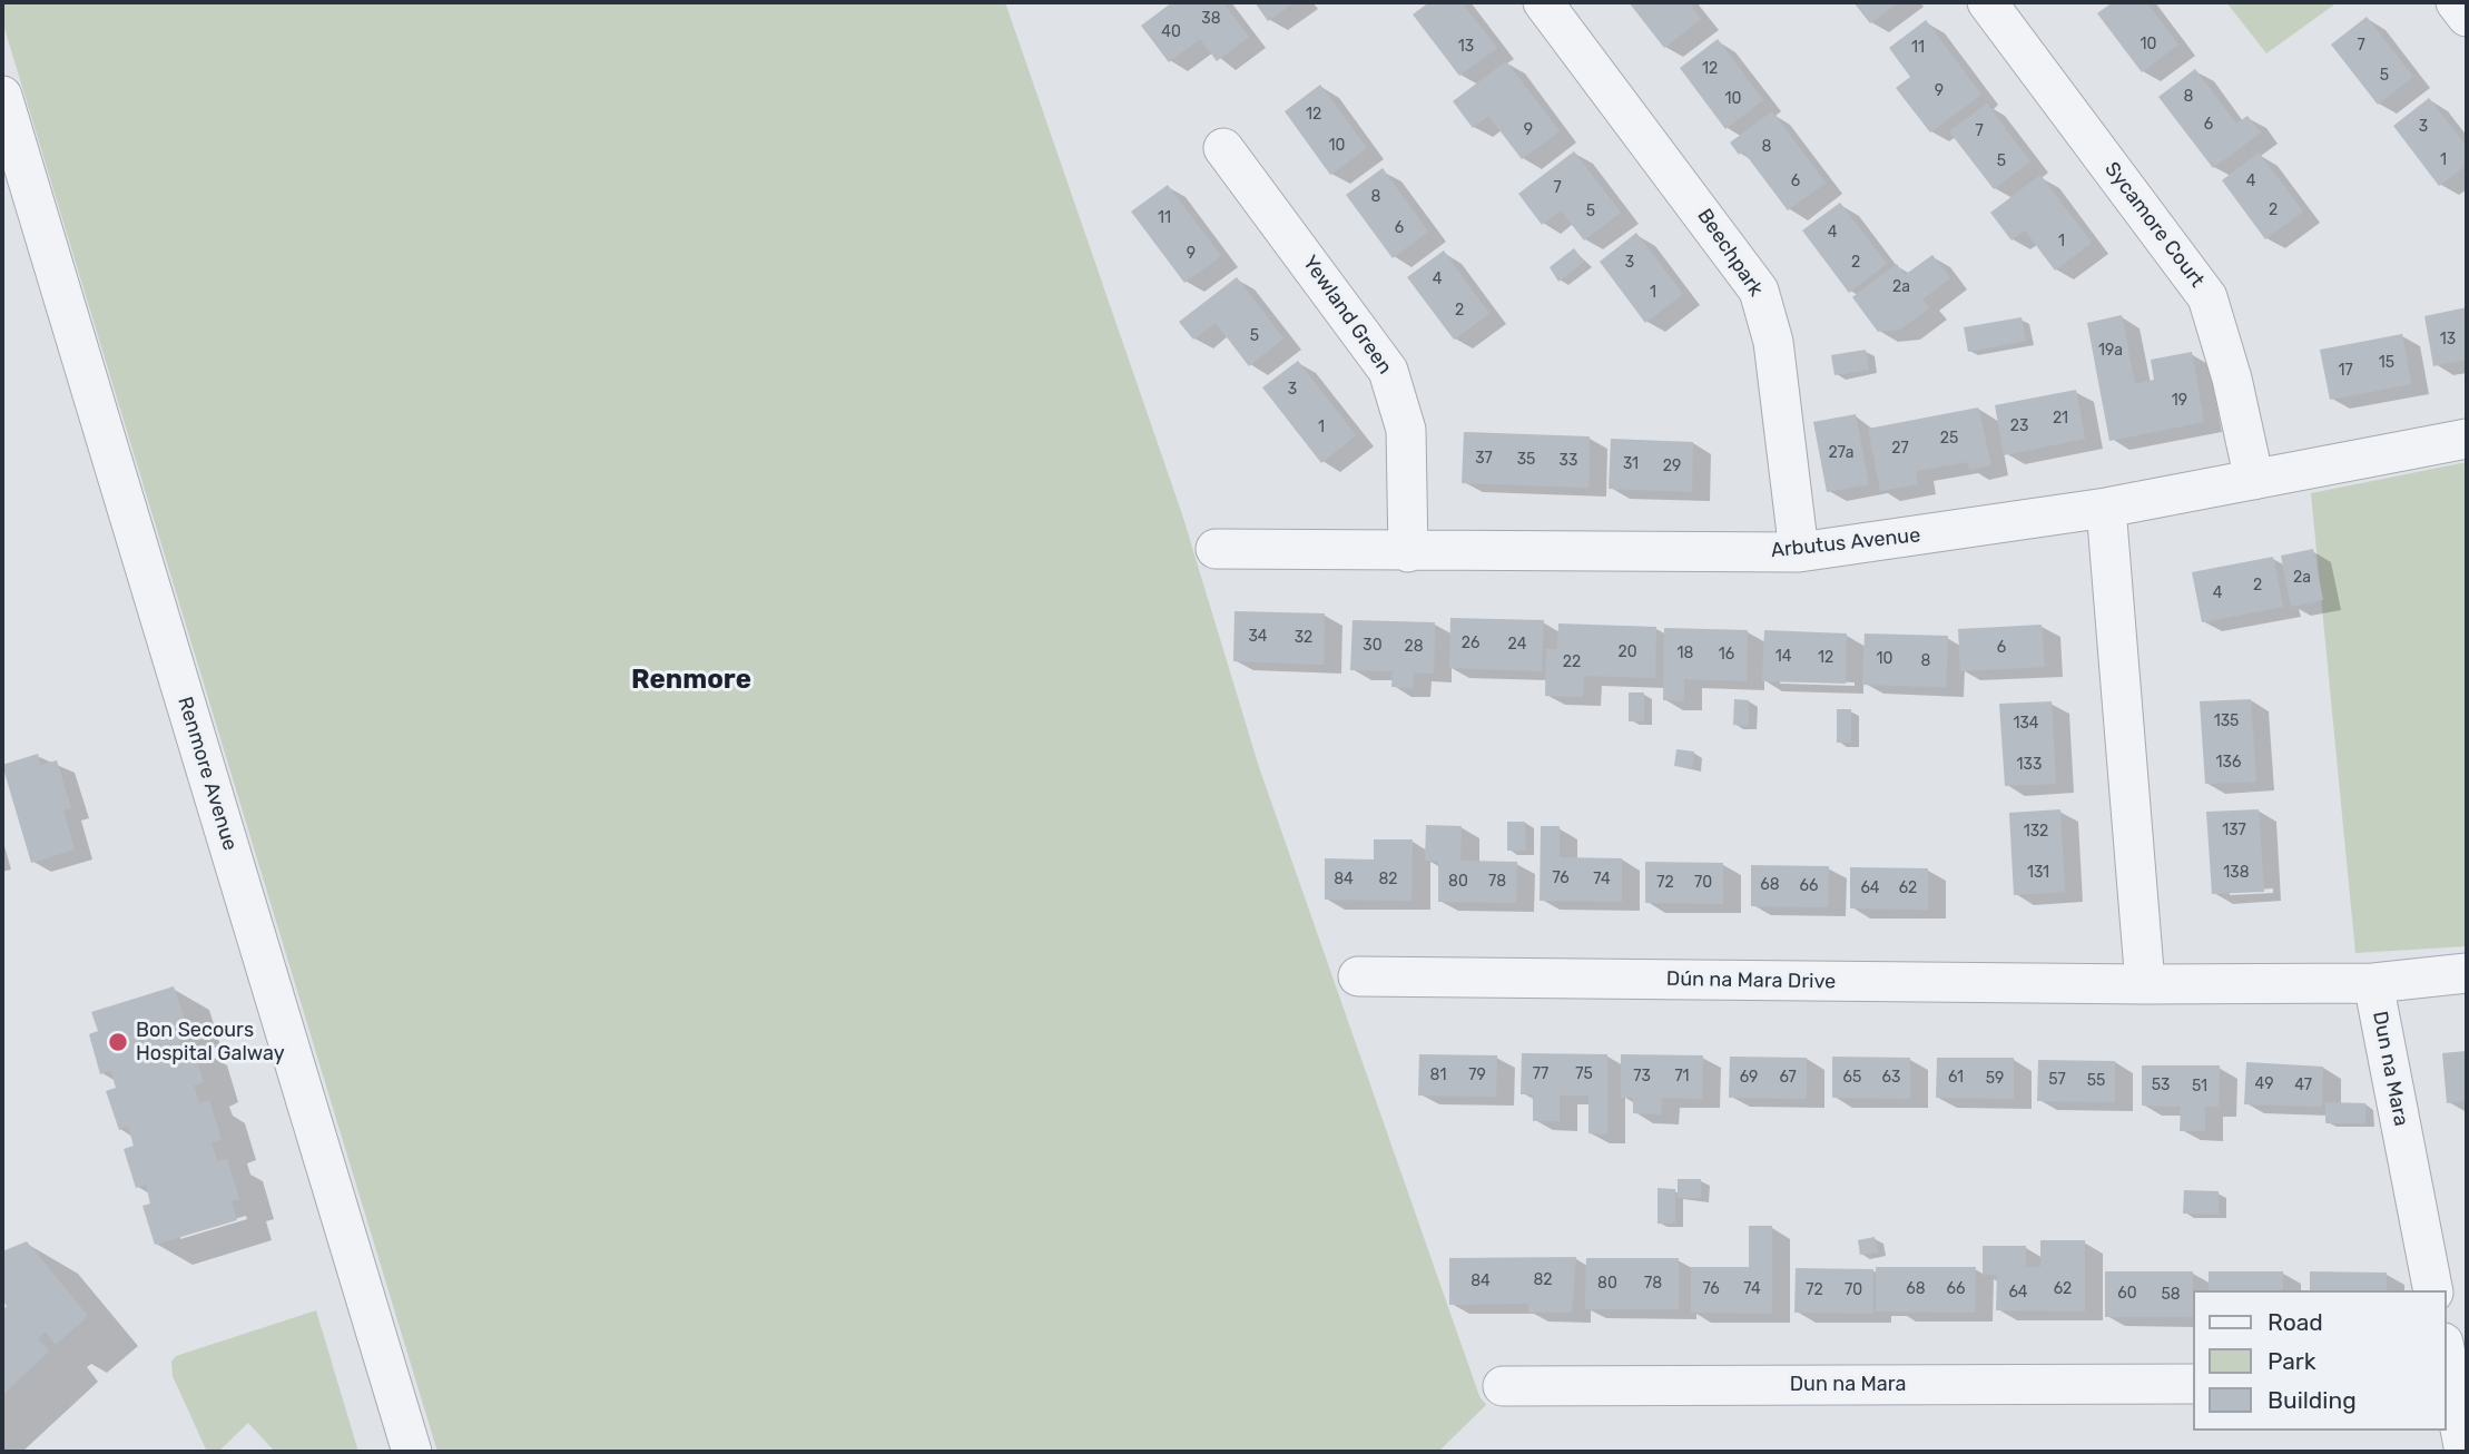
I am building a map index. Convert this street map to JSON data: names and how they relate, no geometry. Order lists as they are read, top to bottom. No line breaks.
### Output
{"streets":{"street":["Sycamore Court","Beechpark","Yewland Green","Arbutus Avenue","Renmore Avenue","Dún na Mara Drive","Dun na Mara"]},"crossings":[["Sycamore Court","Arbutus Avenue"],["Beechpark","Arbutus Avenue"],["Yewland Green","Arbutus Avenue"],["Dún na Mara Drive","Dun na Mara"]],"districts":["Renmore"],"places":["Bon Secours Hospital Galway"],"house_numbers":["38","40","10","7","13","11","12","5","9","8","10","12","6","3","9","7","10","8","1","5","6","4","7","8","2","5","11","6","4","1","9","3","2","4","2a","1","2","5","13","19a","15","17","3","19","21","23","1","25","27","27a","37","35","33","31","29","2a","2","4","34","32","26","24","30","28","6","20","18","16","14","12","10","8","22","135","134","136","133","137","132","131","138","76","84","82","74","80","78","72","70","68","66","64","62","77","75","81","79","73","71","69","67","65","63","61","59","57","55","49","53","47","51","82","84","80","78","76","74","68","66","62","72","70","64","60","58"],"legend":["Road","Park","Building"]}
